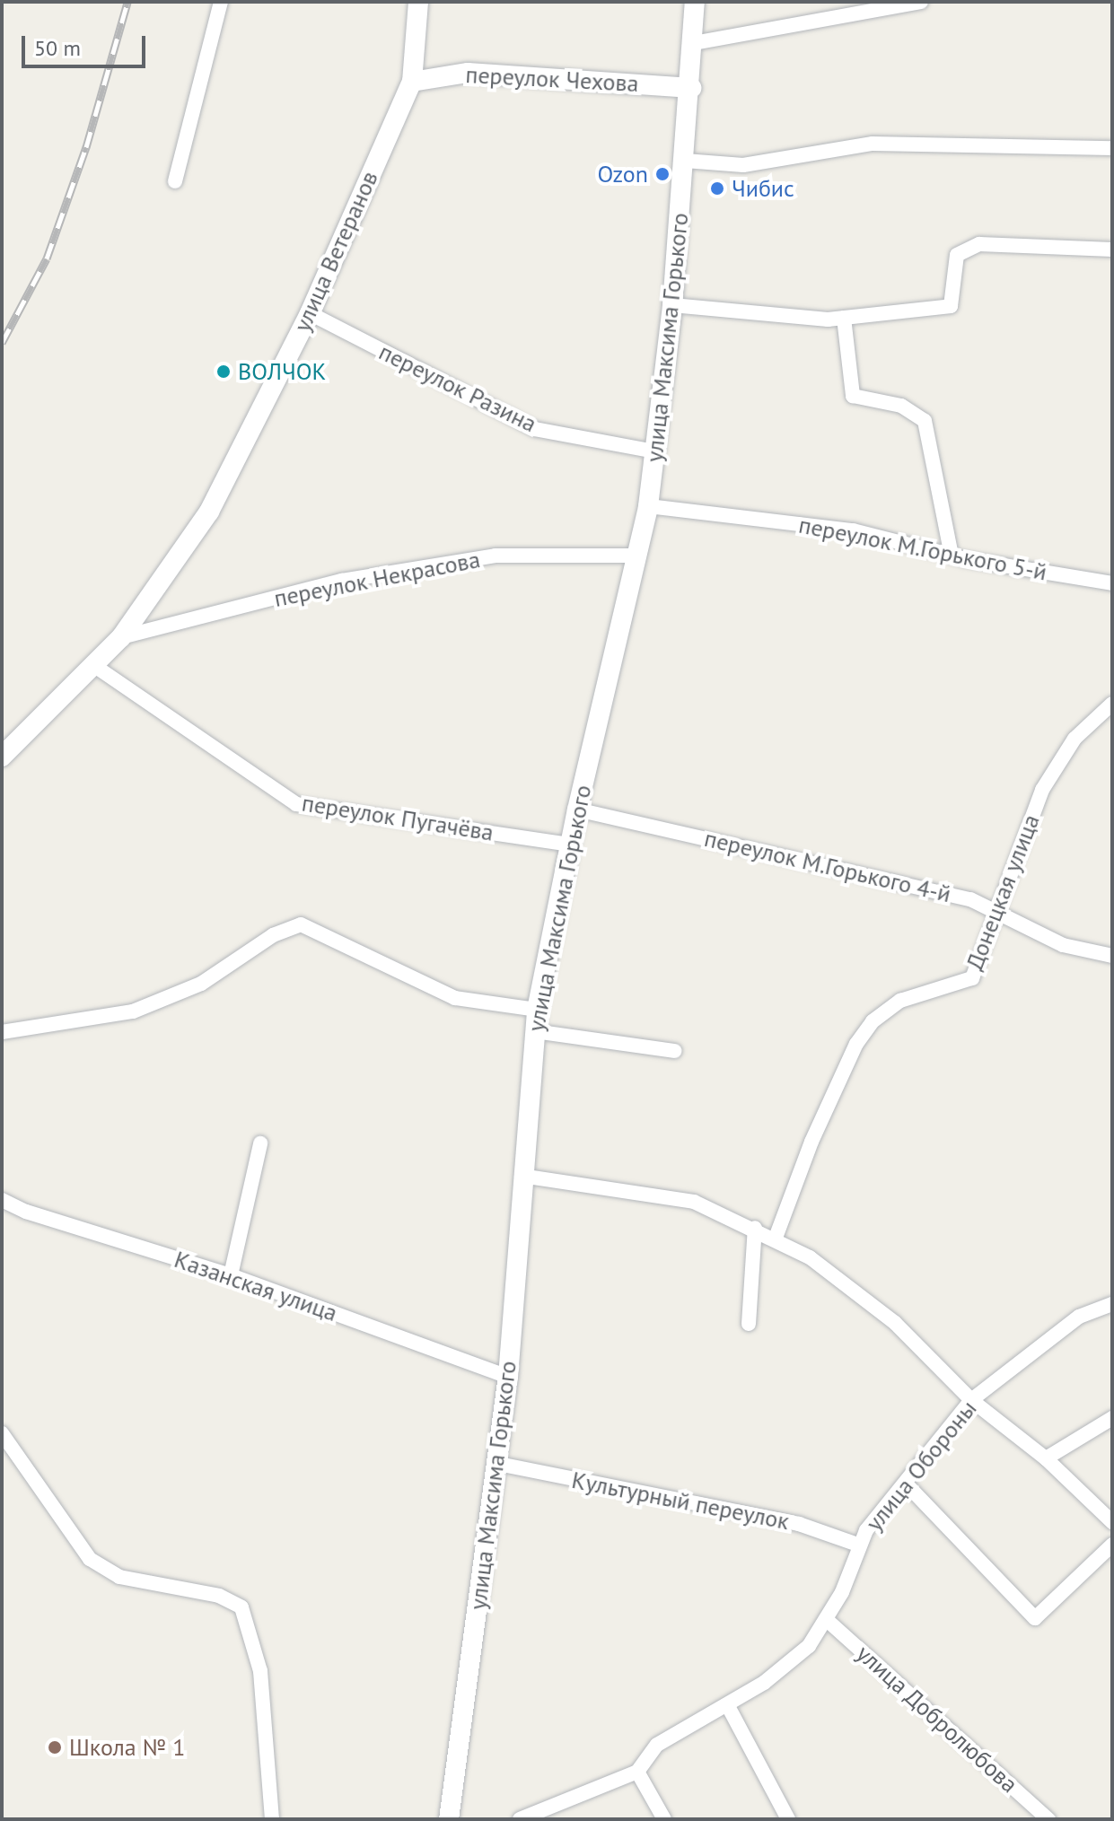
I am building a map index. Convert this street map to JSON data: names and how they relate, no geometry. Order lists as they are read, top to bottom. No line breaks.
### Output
{"streets":{"street":["переулок Чехова","улица Ветеранов","улица Максима Горького","переулок Разина","переулок М.Горького 5-й","переулок Некрасова","переулок Пугачёва","переулок М.Горького 4-й","Донецкая улица","Казанская улица","улица Обороны","Культурный переулок","улица Добролюбова"]},"crossings":[["переулок Чехова","улица Ветеранов"],["переулок Чехова","улица Максима Горького"],["улица Ветеранов","переулок Разина"],["улица Ветеранов","переулок Некрасова"],["улица Ветеранов","переулок Пугачёва"],["улица Максима Горького","переулок Разина"],["улица Максима Горького","переулок М.Горького 5-й"],["улица Максима Горького","переулок Некрасова"],["улица Максима Горького","переулок Пугачёва"],["улица Максима Горького","переулок М.Горького 4-й"],["улица Максима Горького","Казанская улица"],["улица Максима Горького","Культурный переулок"],["переулок М.Горького 4-й","Донецкая улица"],["улица Обороны","Культурный переулок"],["улица Обороны","улица Добролюбова"]],"places":["Ozon","Чибис","ВОЛЧОК","Школа № 1"],"scale_bar":"50 m"}
